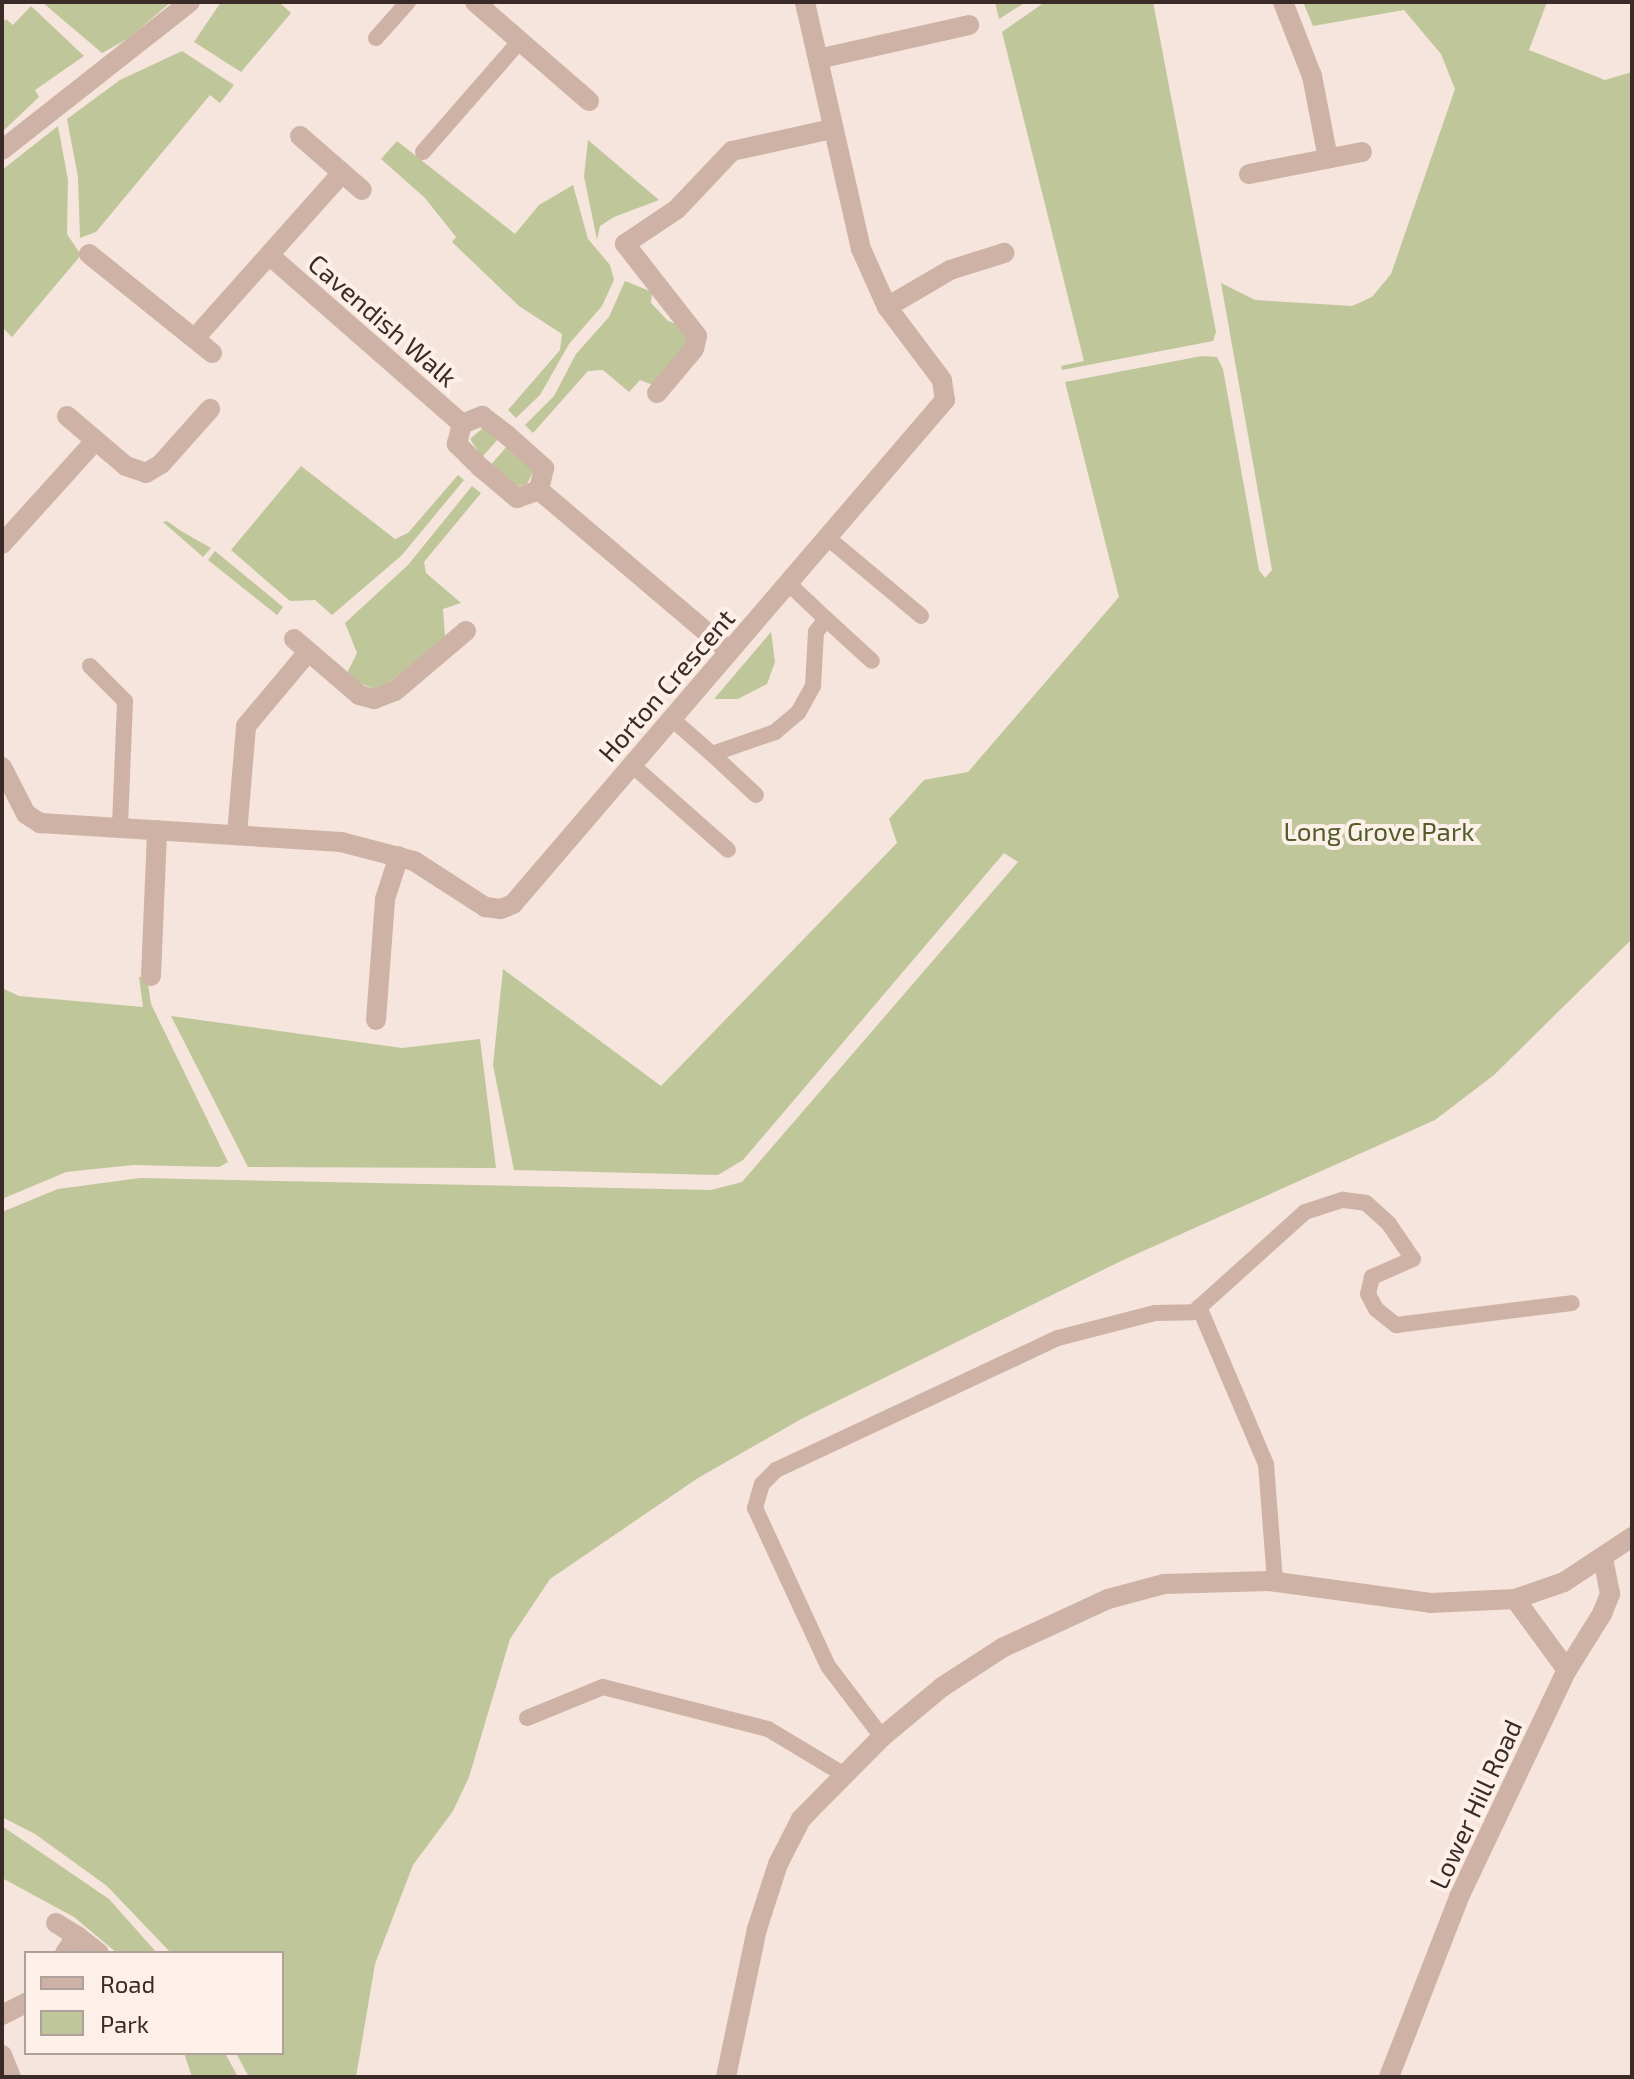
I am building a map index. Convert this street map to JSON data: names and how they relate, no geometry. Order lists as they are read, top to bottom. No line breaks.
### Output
{"streets":{"street":["Cavendish Walk","Horton Crescent","Lower Hill Road"]},"parks":["Long Grove Park"],"legend":["Road","Park"]}
